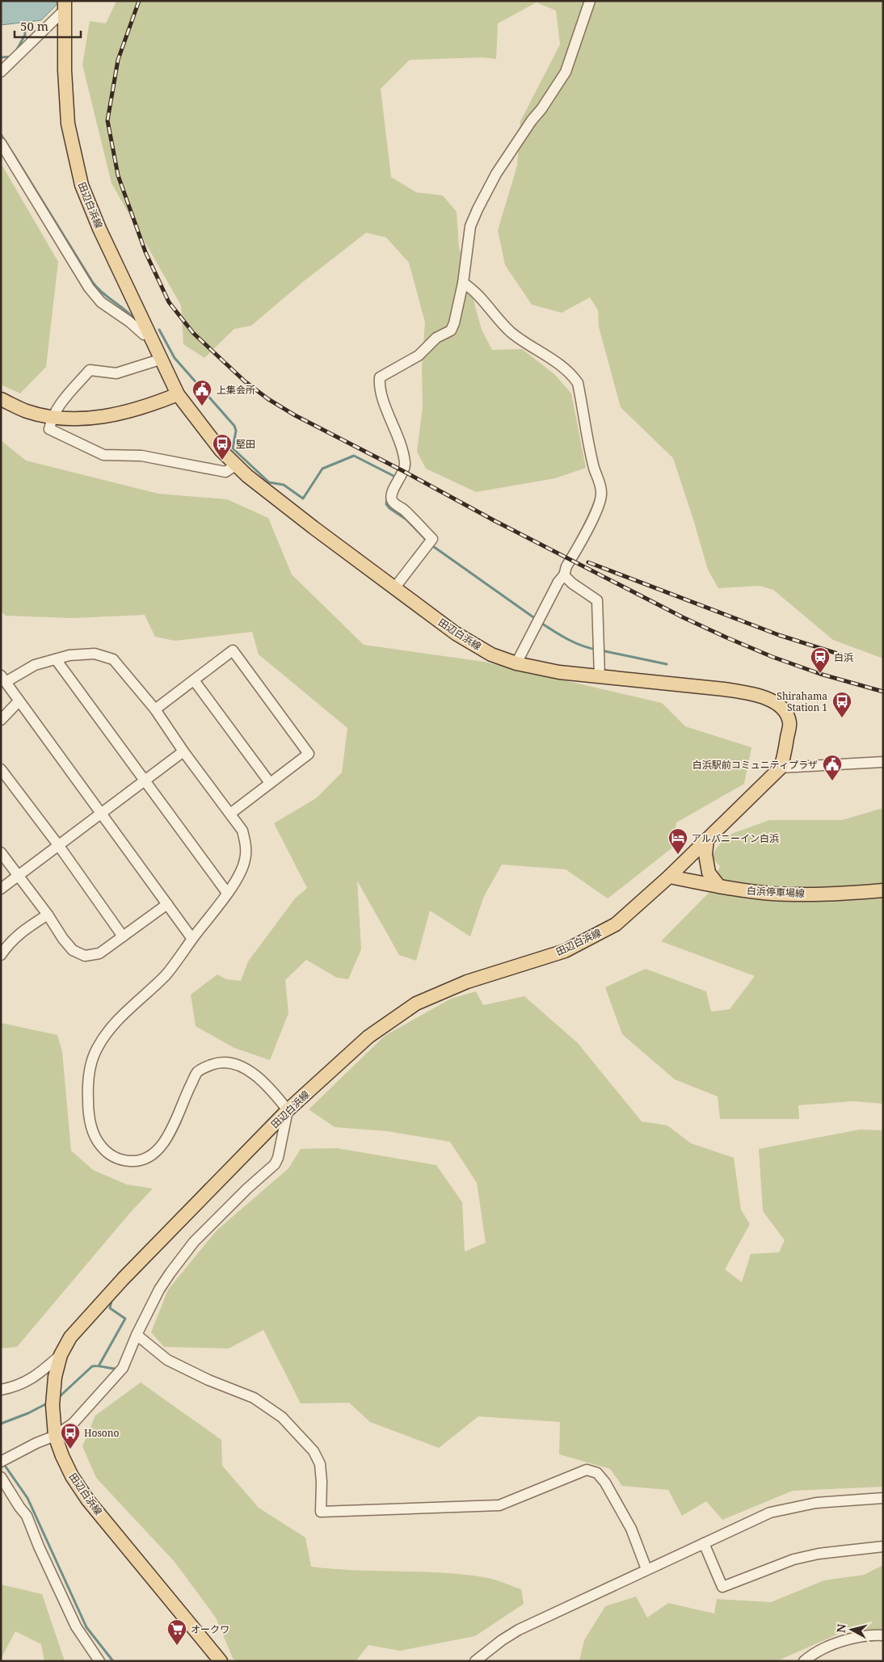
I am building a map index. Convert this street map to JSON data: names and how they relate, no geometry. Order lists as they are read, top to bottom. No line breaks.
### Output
{"streets":{"main road":["田辺白浜線","白浜停車場線"]},"crossings":[["田辺白浜線","白浜停車場線"]],"places":{"public building":["上集会所","白浜駅前コミュニティプラザ"],"bus stop":["堅田","Shirahama Station 1","Hosono"],"station":["白浜"],"hotel":["アルバニーイン白浜"],"supermarket":["オークワ"]},"scale_bar":"50 m","north":"left"}
